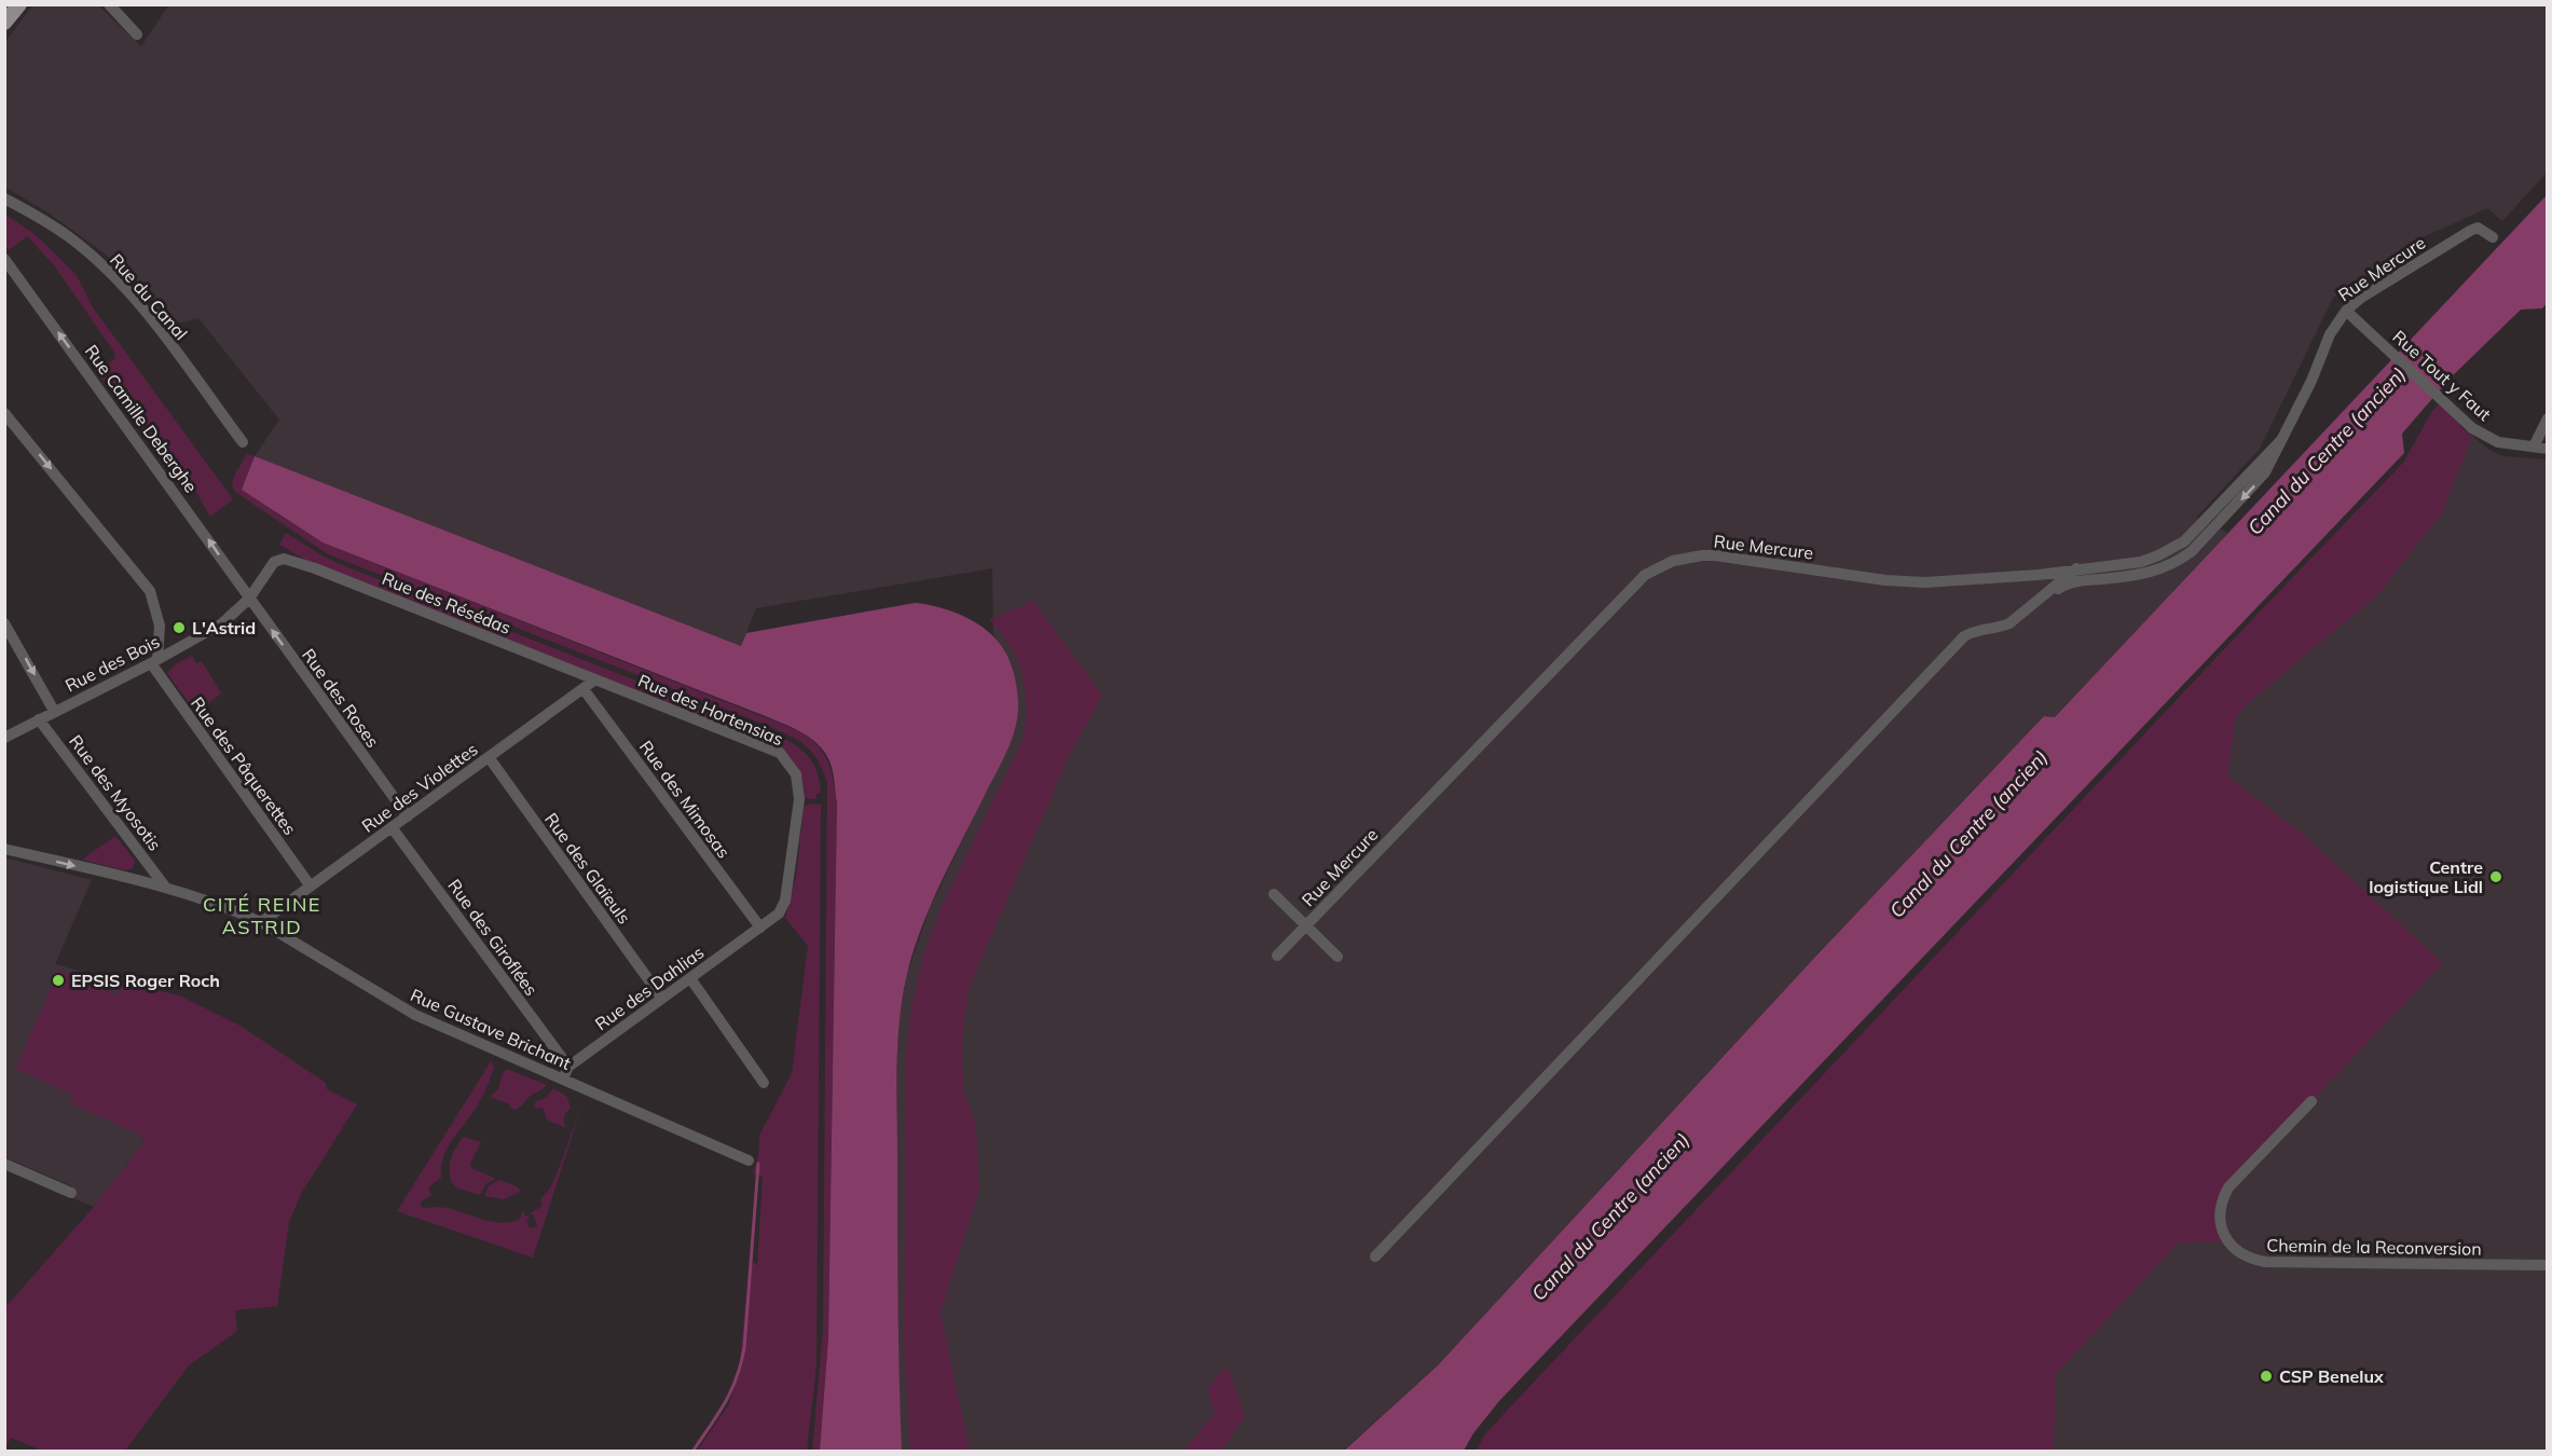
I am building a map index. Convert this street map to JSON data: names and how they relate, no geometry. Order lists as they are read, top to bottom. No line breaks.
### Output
{"streets":{"street":["Rue Mercure","Rue du Canal","Rue Tout y Faut","Rue Camille Deberghe","Rue des Résédas","Rue des Bois","Rue des Roses","Rue des Hortensias","Rue des Pâquerettes","Rue des Violettes","Rue des Myosotis","Rue des Mimosas","Rue des Glaïeuls","Rue des Giroflées","Rue des Dahlias","Rue Gustave Brichant","Chemin de la Reconversion"]},"crossings":[["Rue Mercure","Rue Tout y Faut"],["Rue Camille Deberghe","Rue des Bois"],["Rue Camille Deberghe","Rue des Roses"],["Rue des Résédas","Rue des Bois"],["Rue des Résédas","Rue des Hortensias"],["Rue des Résédas","Rue des Violettes"],["Rue des Bois","Rue des Roses"],["Rue des Bois","Rue des Pâquerettes"],["Rue des Bois","Rue des Myosotis"],["Rue des Roses","Rue des Violettes"],["Rue des Hortensias","Rue des Violettes"],["Rue des Hortensias","Rue des Mimosas"],["Rue des Hortensias","Rue des Dahlias"],["Rue des Pâquerettes","Rue des Violettes"],["Rue des Violettes","Rue des Mimosas"],["Rue des Violettes","Rue des Glaïeuls"],["Rue des Violettes","Rue des Giroflées"],["Rue des Violettes","Rue Gustave Brichant"],["Rue des Myosotis","Rue Gustave Brichant"],["Rue des Mimosas","Rue des Dahlias"],["Rue des Glaïeuls","Rue des Dahlias"],["Rue des Giroflées","Rue des Dahlias"],["Rue des Dahlias","Rue Gustave Brichant"]],"one_way":["Rue des Roses"],"districts":["CITÉ REINE ASTRID"],"water":["Canal du Centre (ancien)"],"places":["L'Astrid","Centre logistique Lidl","EPSIS Roger Roch","CSP Benelux"]}
